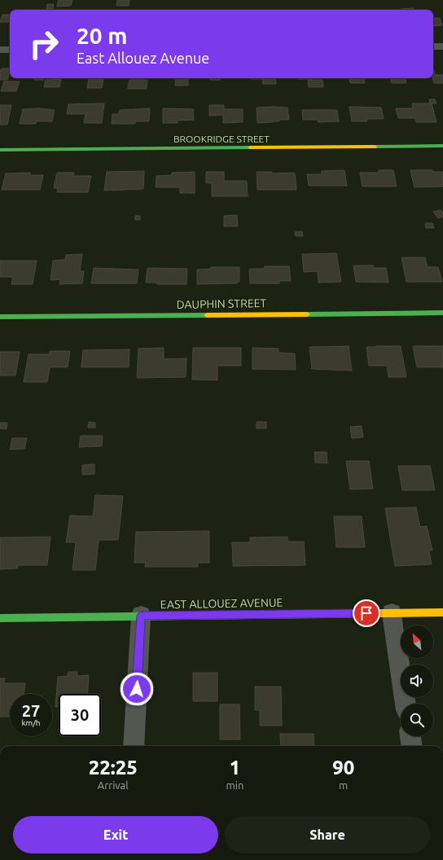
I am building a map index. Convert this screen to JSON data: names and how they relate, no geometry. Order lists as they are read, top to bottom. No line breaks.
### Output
{"streets":{"street":["BROOKRIDGE STREET","DAUPHIN STREET","EAST ALLOUEZ AVENUE"]},"north":"top left","page":{"turn":["20 m","East Allouez Avenue"],"speed":"27 km/h","limit":"30","eta":["22:25","Arrival","1","min","90","m"],"buttons":["Exit","Share"]}}
